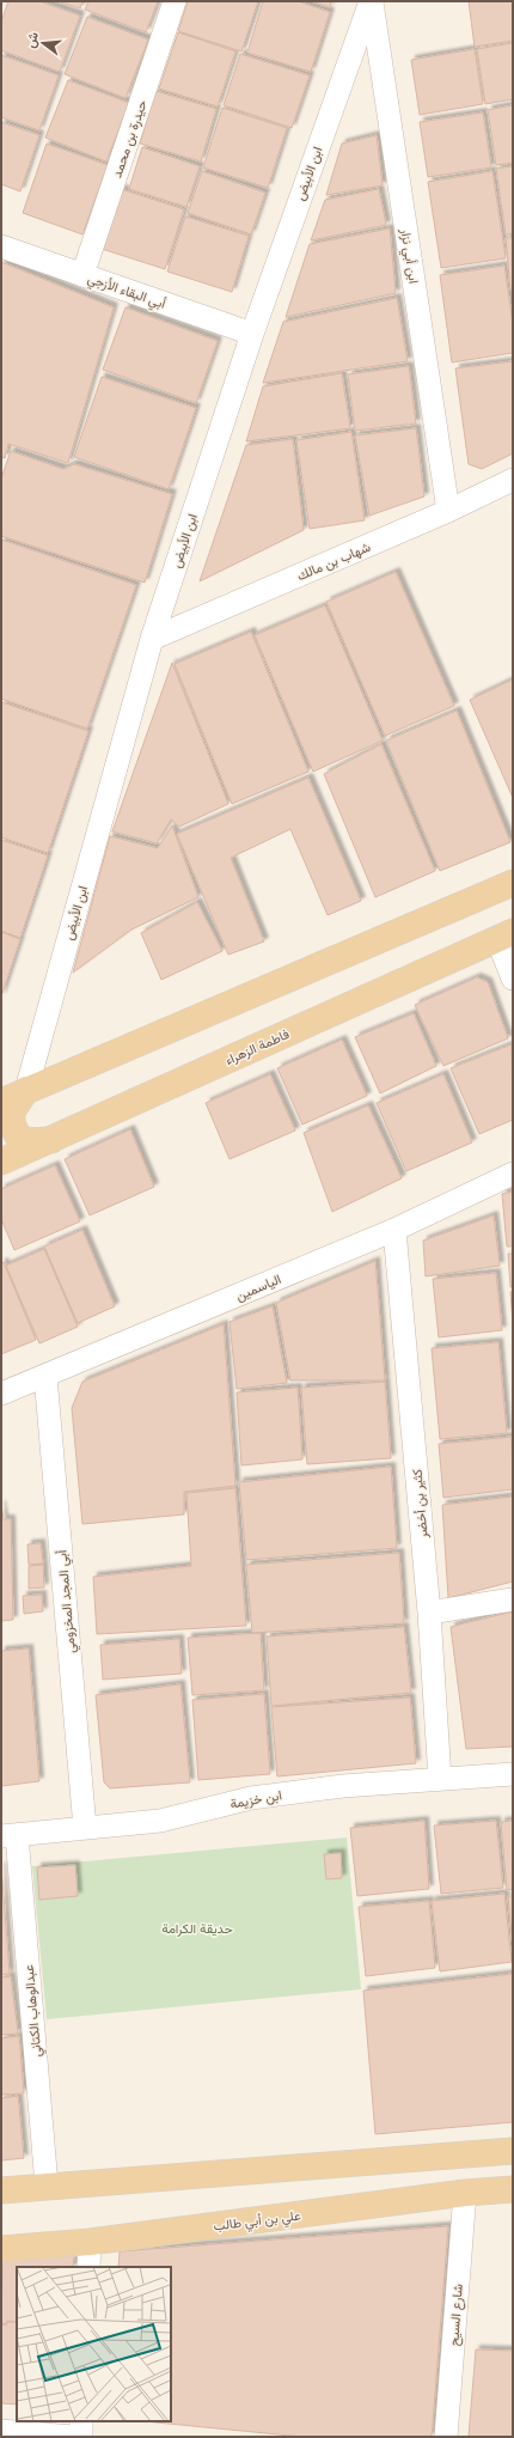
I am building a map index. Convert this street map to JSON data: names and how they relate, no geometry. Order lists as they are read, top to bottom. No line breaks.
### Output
{"streets":{"main road":["فاطمة الزهراء","علي بن أبي طالب"],"street":["حيدرة بن محمد","ابن الأبيض","ابن أبي نزار","أبي البقاء الأزجي","شهاب بن مالك","الياسمين","كثير بن أخضر","أبي المجد المخزومي","ابن خزيمة","عبدالوهاب الكتاني","شارع السيح"]},"crossings":[["حيدرة بن محمد","أبي البقاء الأزجي"],["ابن الأبيض","ابن أبي نزار"],["ابن الأبيض","أبي البقاء الأزجي"],["ابن الأبيض","شهاب بن مالك"],["ابن أبي نزار","شهاب بن مالك"],["الياسمين","كثير بن أخضر"],["الياسمين","أبي المجد المخزومي"],["كثير بن أخضر","ابن خزيمة"],["أبي المجد المخزومي","ابن خزيمة"],["ابن خزيمة","عبدالوهاب الكتاني"],["علي بن أبي طالب","شارع السيح"]],"parks":["حديقة الكرامة"],"north":"left"}
